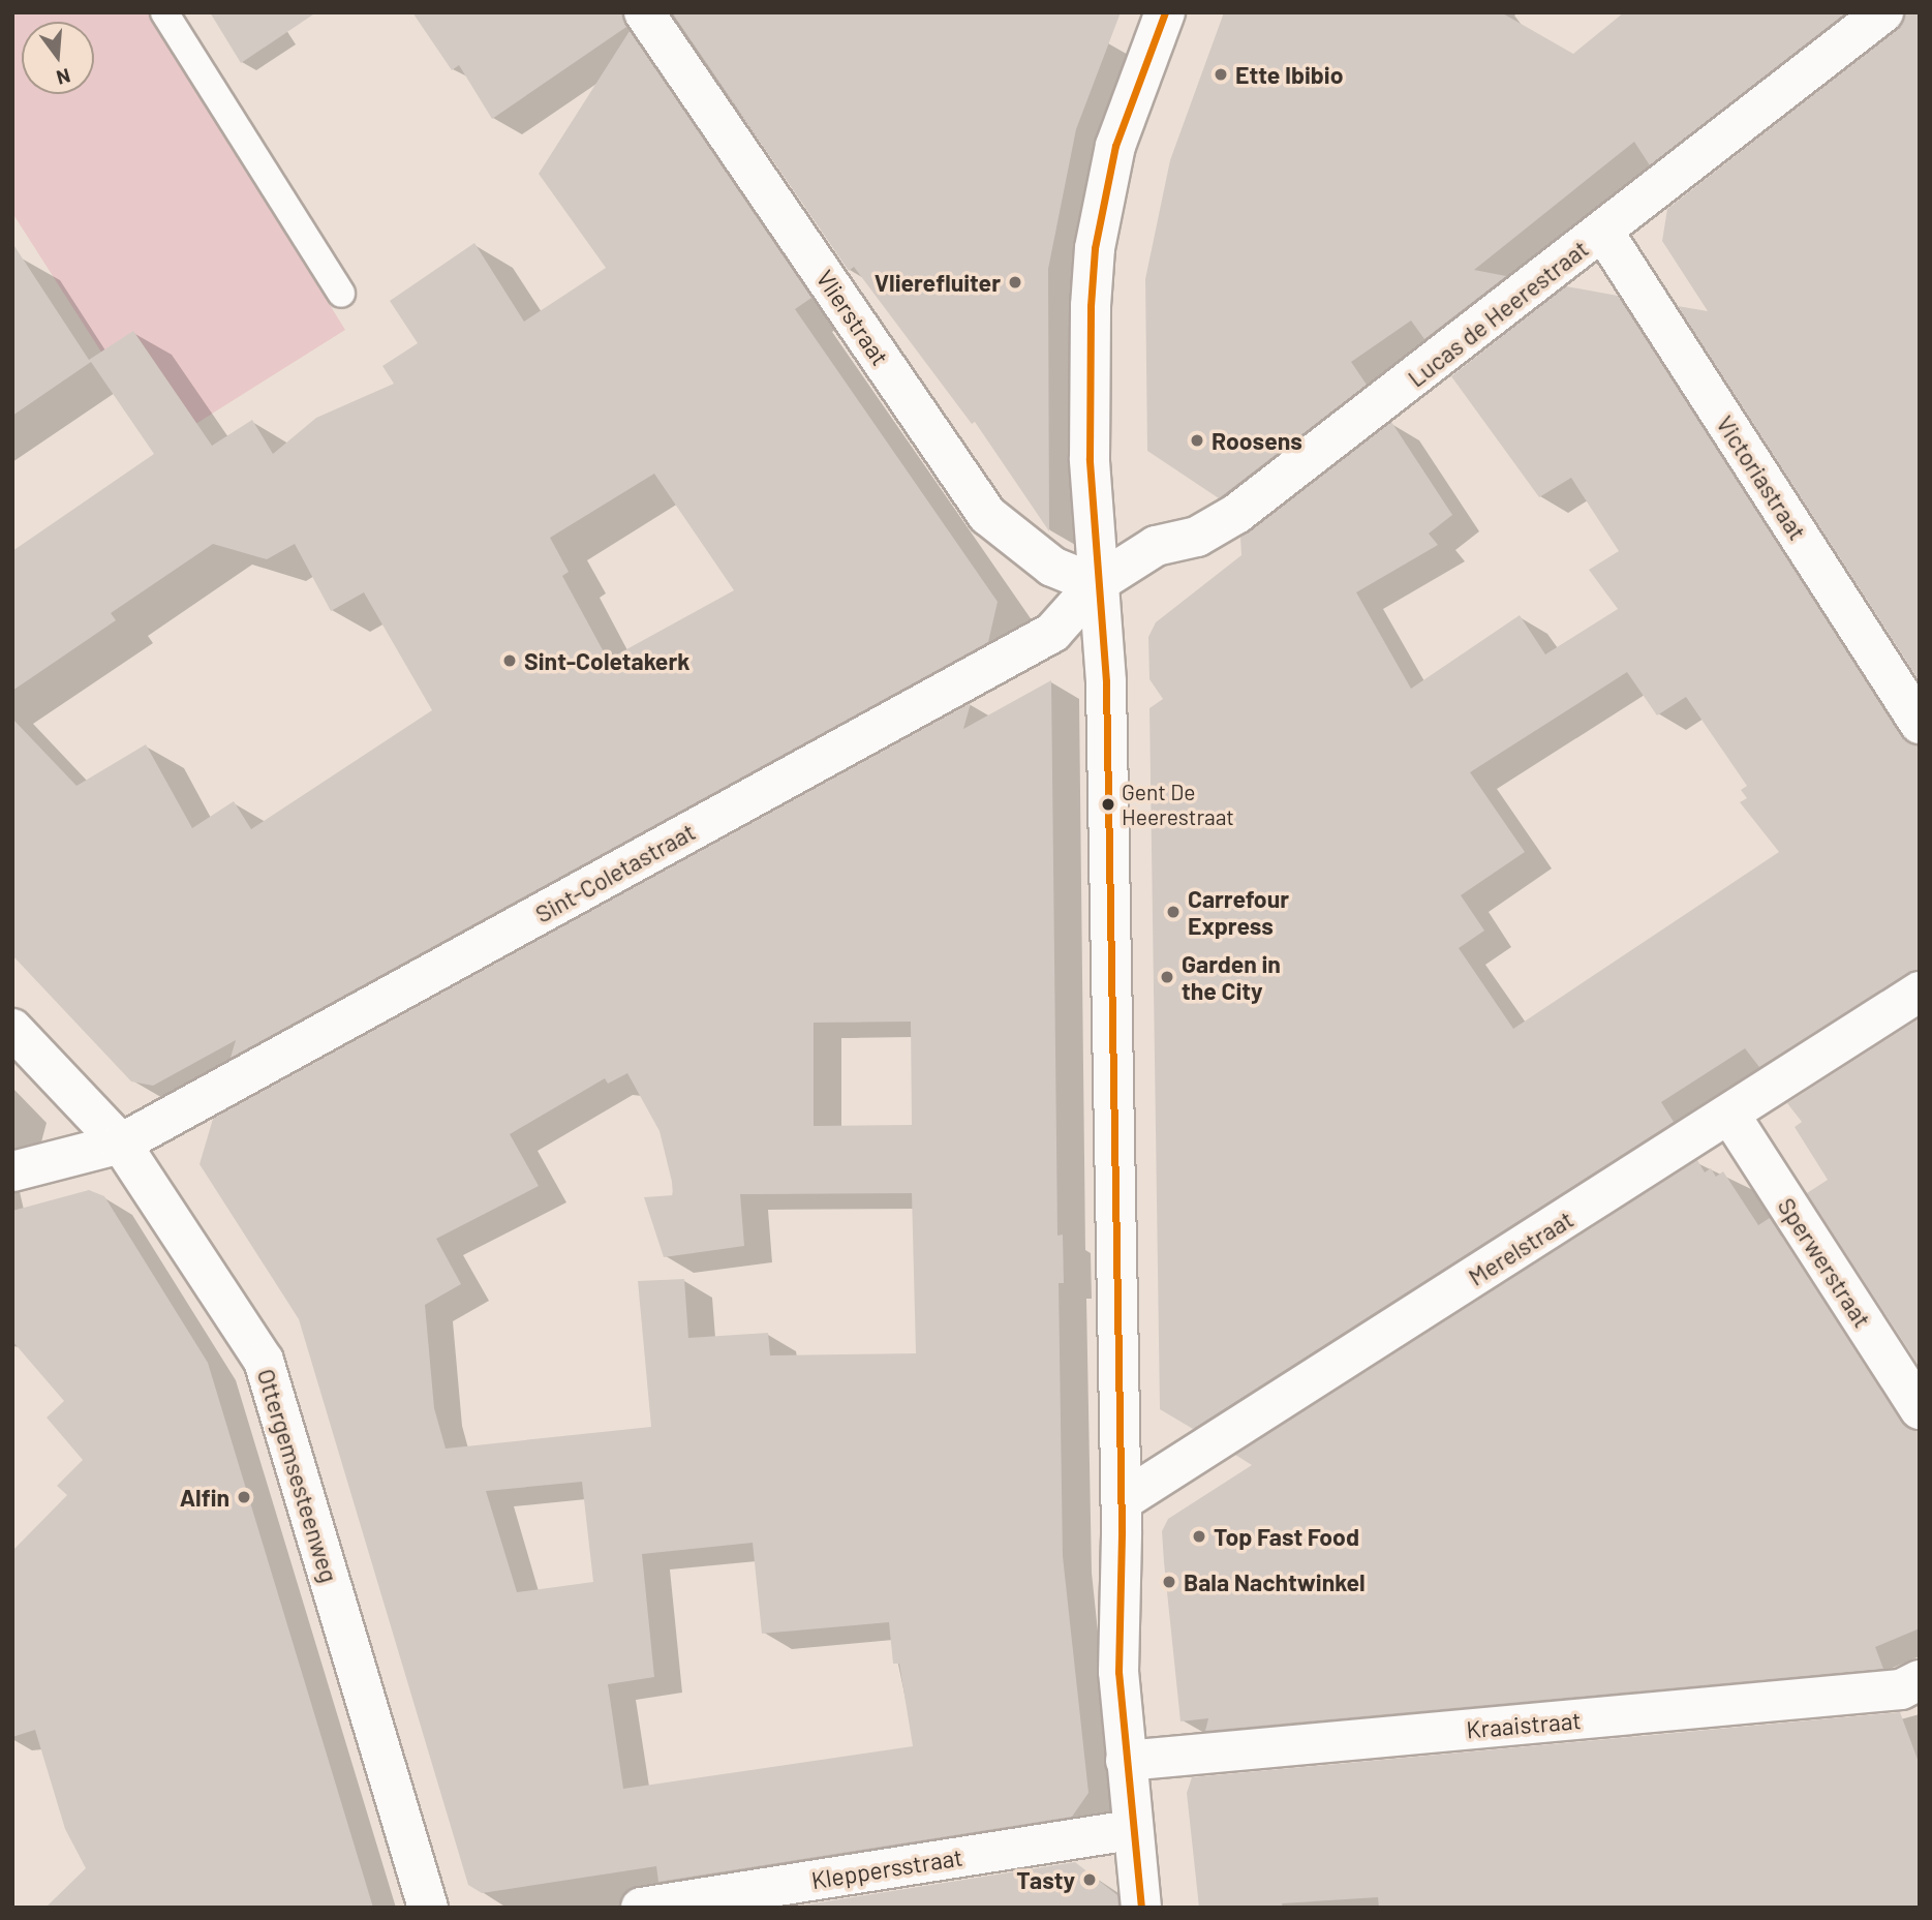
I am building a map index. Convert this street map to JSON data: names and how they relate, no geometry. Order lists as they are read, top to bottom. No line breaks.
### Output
{"streets":{"street":["Lucas de Heerestraat","Vlierstraat","Victoriastraat","Sint-Coletastraat","Merelstraat","Sperwerstraat","Ottergemsesteenweg","Kraaistraat","Kleppersstraat"]},"crossings":[["Lucas de Heerestraat","Vlierstraat"],["Lucas de Heerestraat","Victoriastraat"],["Lucas de Heerestraat","Sint-Coletastraat"],["Vlierstraat","Sint-Coletastraat"],["Sint-Coletastraat","Ottergemsesteenweg"],["Merelstraat","Sperwerstraat"]],"places":["Ette Ibibio","Vlierefluiter","Roosens","Sint-Coletakerk","Gent De Heerestraat","Carrefour Express","Garden in the City","Alfin","Top Fast Food","Bala Nachtwinkel","Tasty"],"north":"bottom"}
